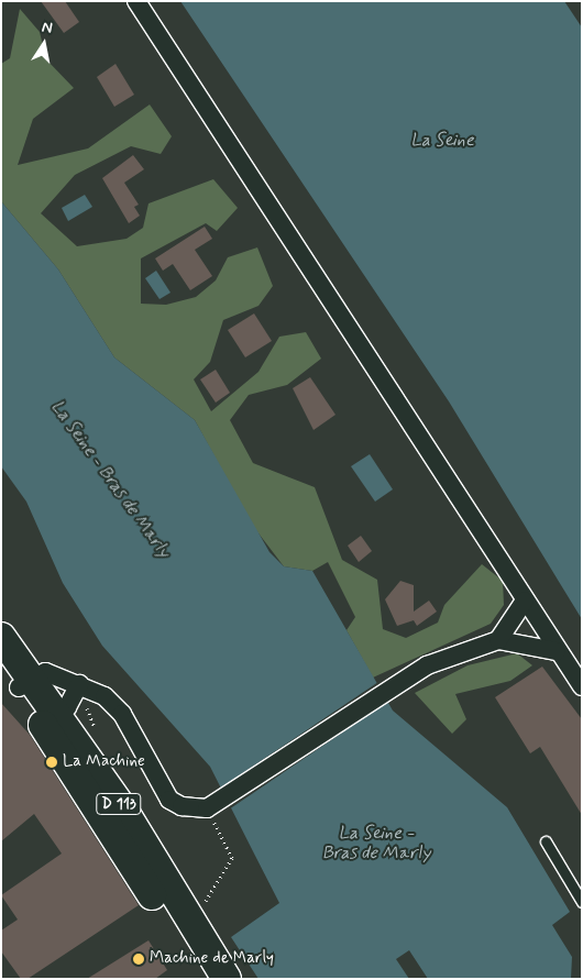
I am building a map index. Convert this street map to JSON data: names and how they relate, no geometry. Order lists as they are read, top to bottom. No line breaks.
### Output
{"streets":{"main road":["D 113"]},"water":["La Seine","La Seine - Bras de Marly"],"places":["La Machine","Machine de Marly"],"north":"top"}
